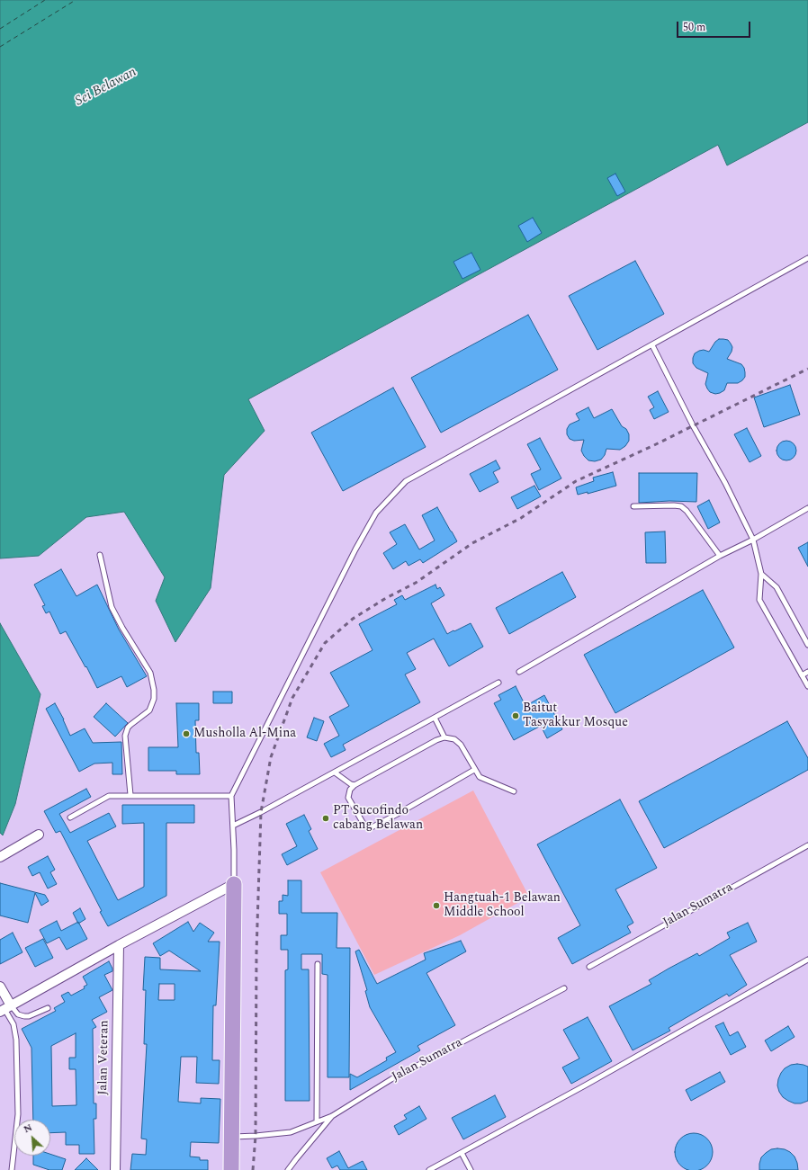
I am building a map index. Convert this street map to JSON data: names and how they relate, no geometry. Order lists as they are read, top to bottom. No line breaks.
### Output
{"streets":{"street":["Jalan Veteran"],"lane":["Jalan Sumatra"]},"water":["Sei Belawan"],"places":["Baitut Tasyakkur Mosque","Musholla Al-Mina","PT Sucofindo cabang Belawan","Hangtuah-1 Belawan Middle School"],"scale_bar":"50 m","north":"top left"}
